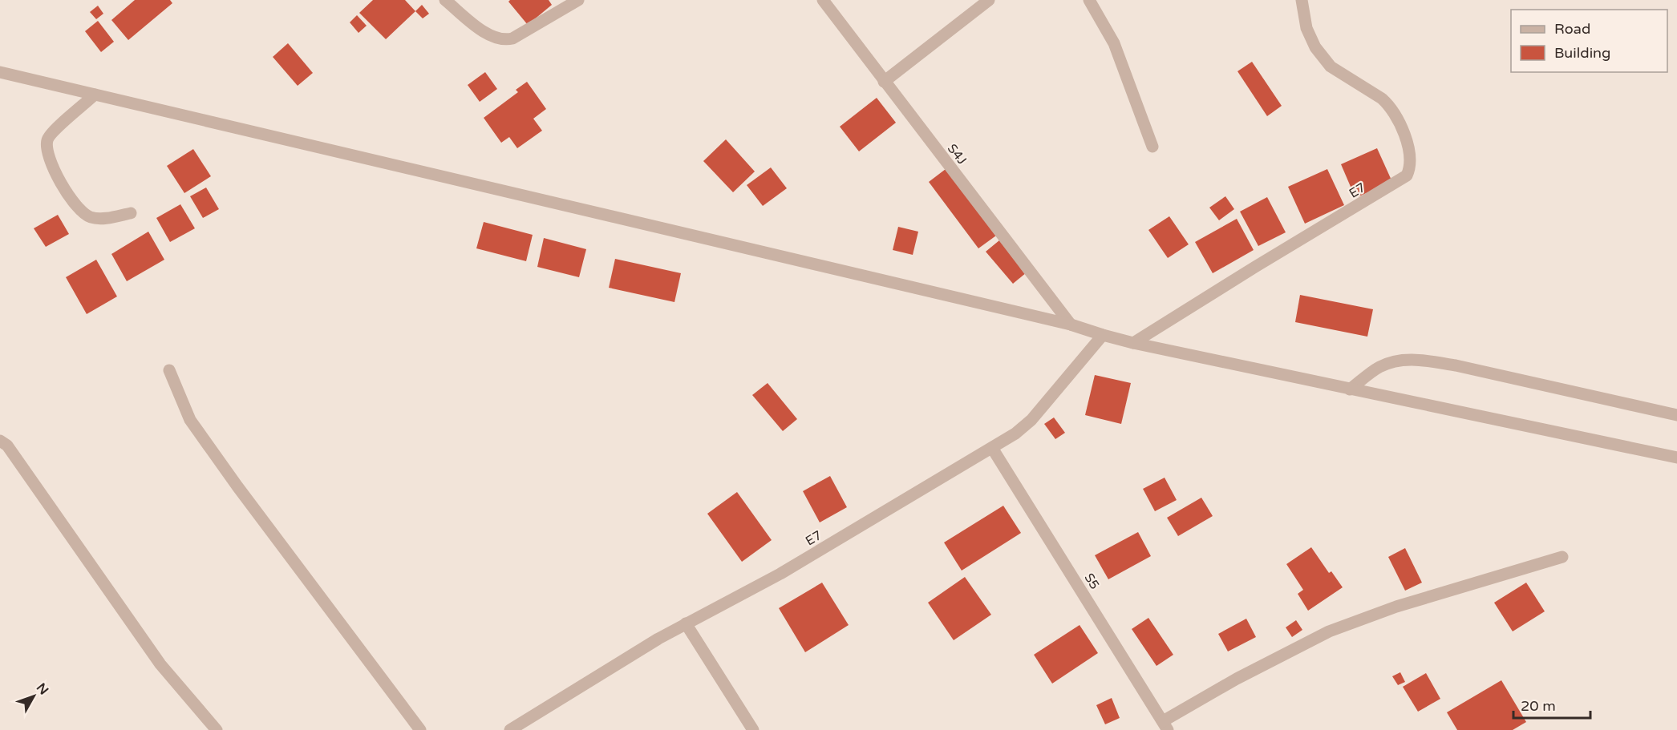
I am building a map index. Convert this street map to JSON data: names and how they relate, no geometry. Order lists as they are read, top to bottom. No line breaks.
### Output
{"streets":{"street":["S4J","E7","S5"]},"crossings":[["E7","S5"]],"legend":["Road","Building"],"scale_bar":"20 m","north":"top right"}
